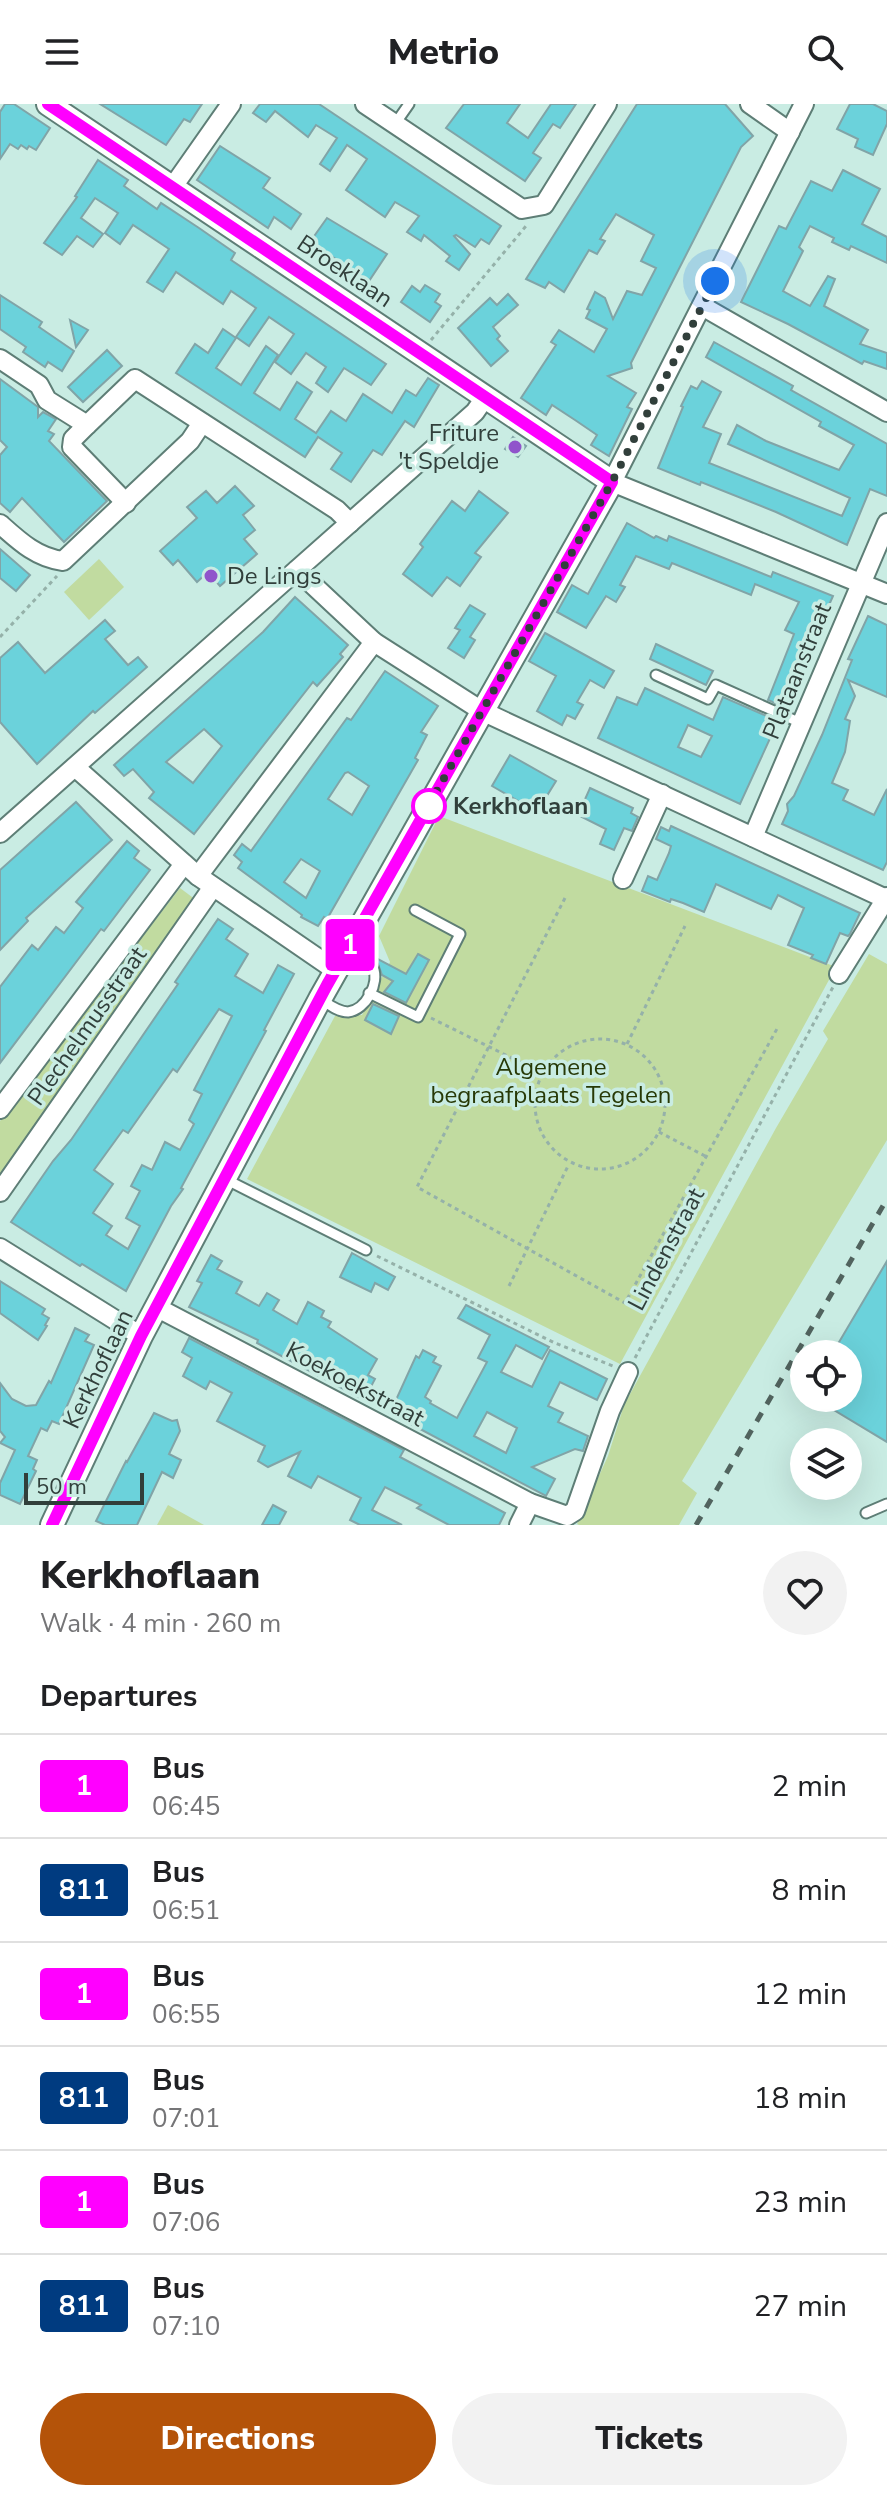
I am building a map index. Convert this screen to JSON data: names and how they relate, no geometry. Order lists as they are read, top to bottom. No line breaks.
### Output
{"streets":{"street":["Broeklaan","Plataanstraat","Plechelmusstraat","Kerkhoflaan","Koekoekstraat"],"path":["Lindenstraat"]},"crossings":[["Broeklaan","Kerkhoflaan"],["Kerkhoflaan","Koekoekstraat"]],"parks":["Algemene begraafplaats Tegelen"],"places":["Friture 't Speldje","De Lings","Kerkhoflaan"],"lines":["bus line 1"],"scale_bar":"50 m","page":{"header":"Metrio","on_map":"1","scale":"50 m","heading":[["Kerkhoflaan","Walk · 4 min · 260 m"],"Departures"],"list":[{"mark":"1","name":"Bus","note":"06:45","value":"2 min"},{"mark":"811","name":"Bus","note":"06:51","value":"8 min"},{"mark":"1","name":"Bus","note":"06:55","value":"12 min"},{"mark":"811","name":"Bus","note":"07:01","value":"18 min"},{"mark":"1","name":"Bus","note":"07:06","value":"23 min"},{"mark":"811","name":"Bus","note":"07:10","value":"27 min"}],"buttons":["Directions","Tickets"]}}
